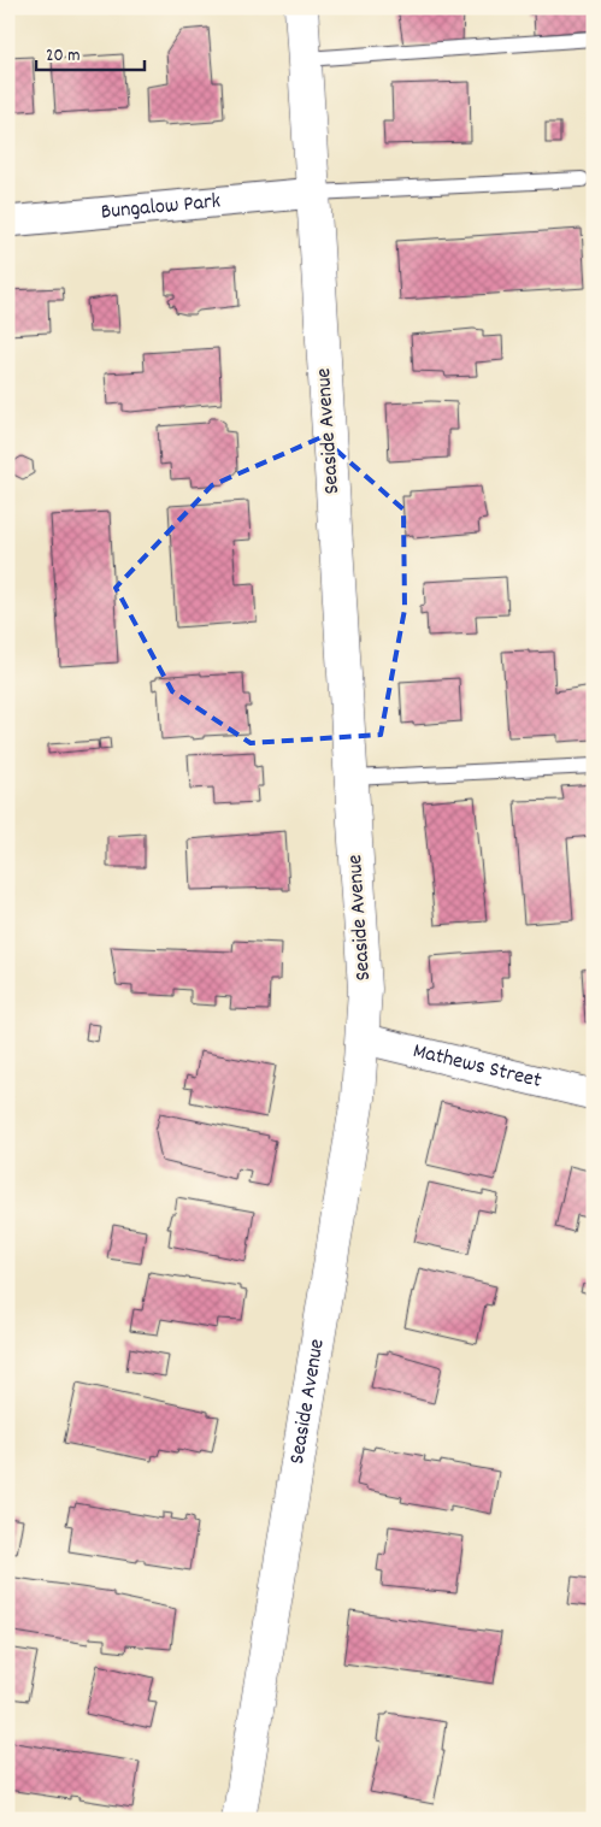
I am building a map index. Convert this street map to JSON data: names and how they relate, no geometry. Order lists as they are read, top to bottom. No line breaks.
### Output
{"streets":{"main road":["Seaside Avenue"],"street":["Bungalow Park","Mathews Street"]},"crossings":[["Bungalow Park","Seaside Avenue"],["Seaside Avenue","Mathews Street"]],"scale_bar":"20 m"}
